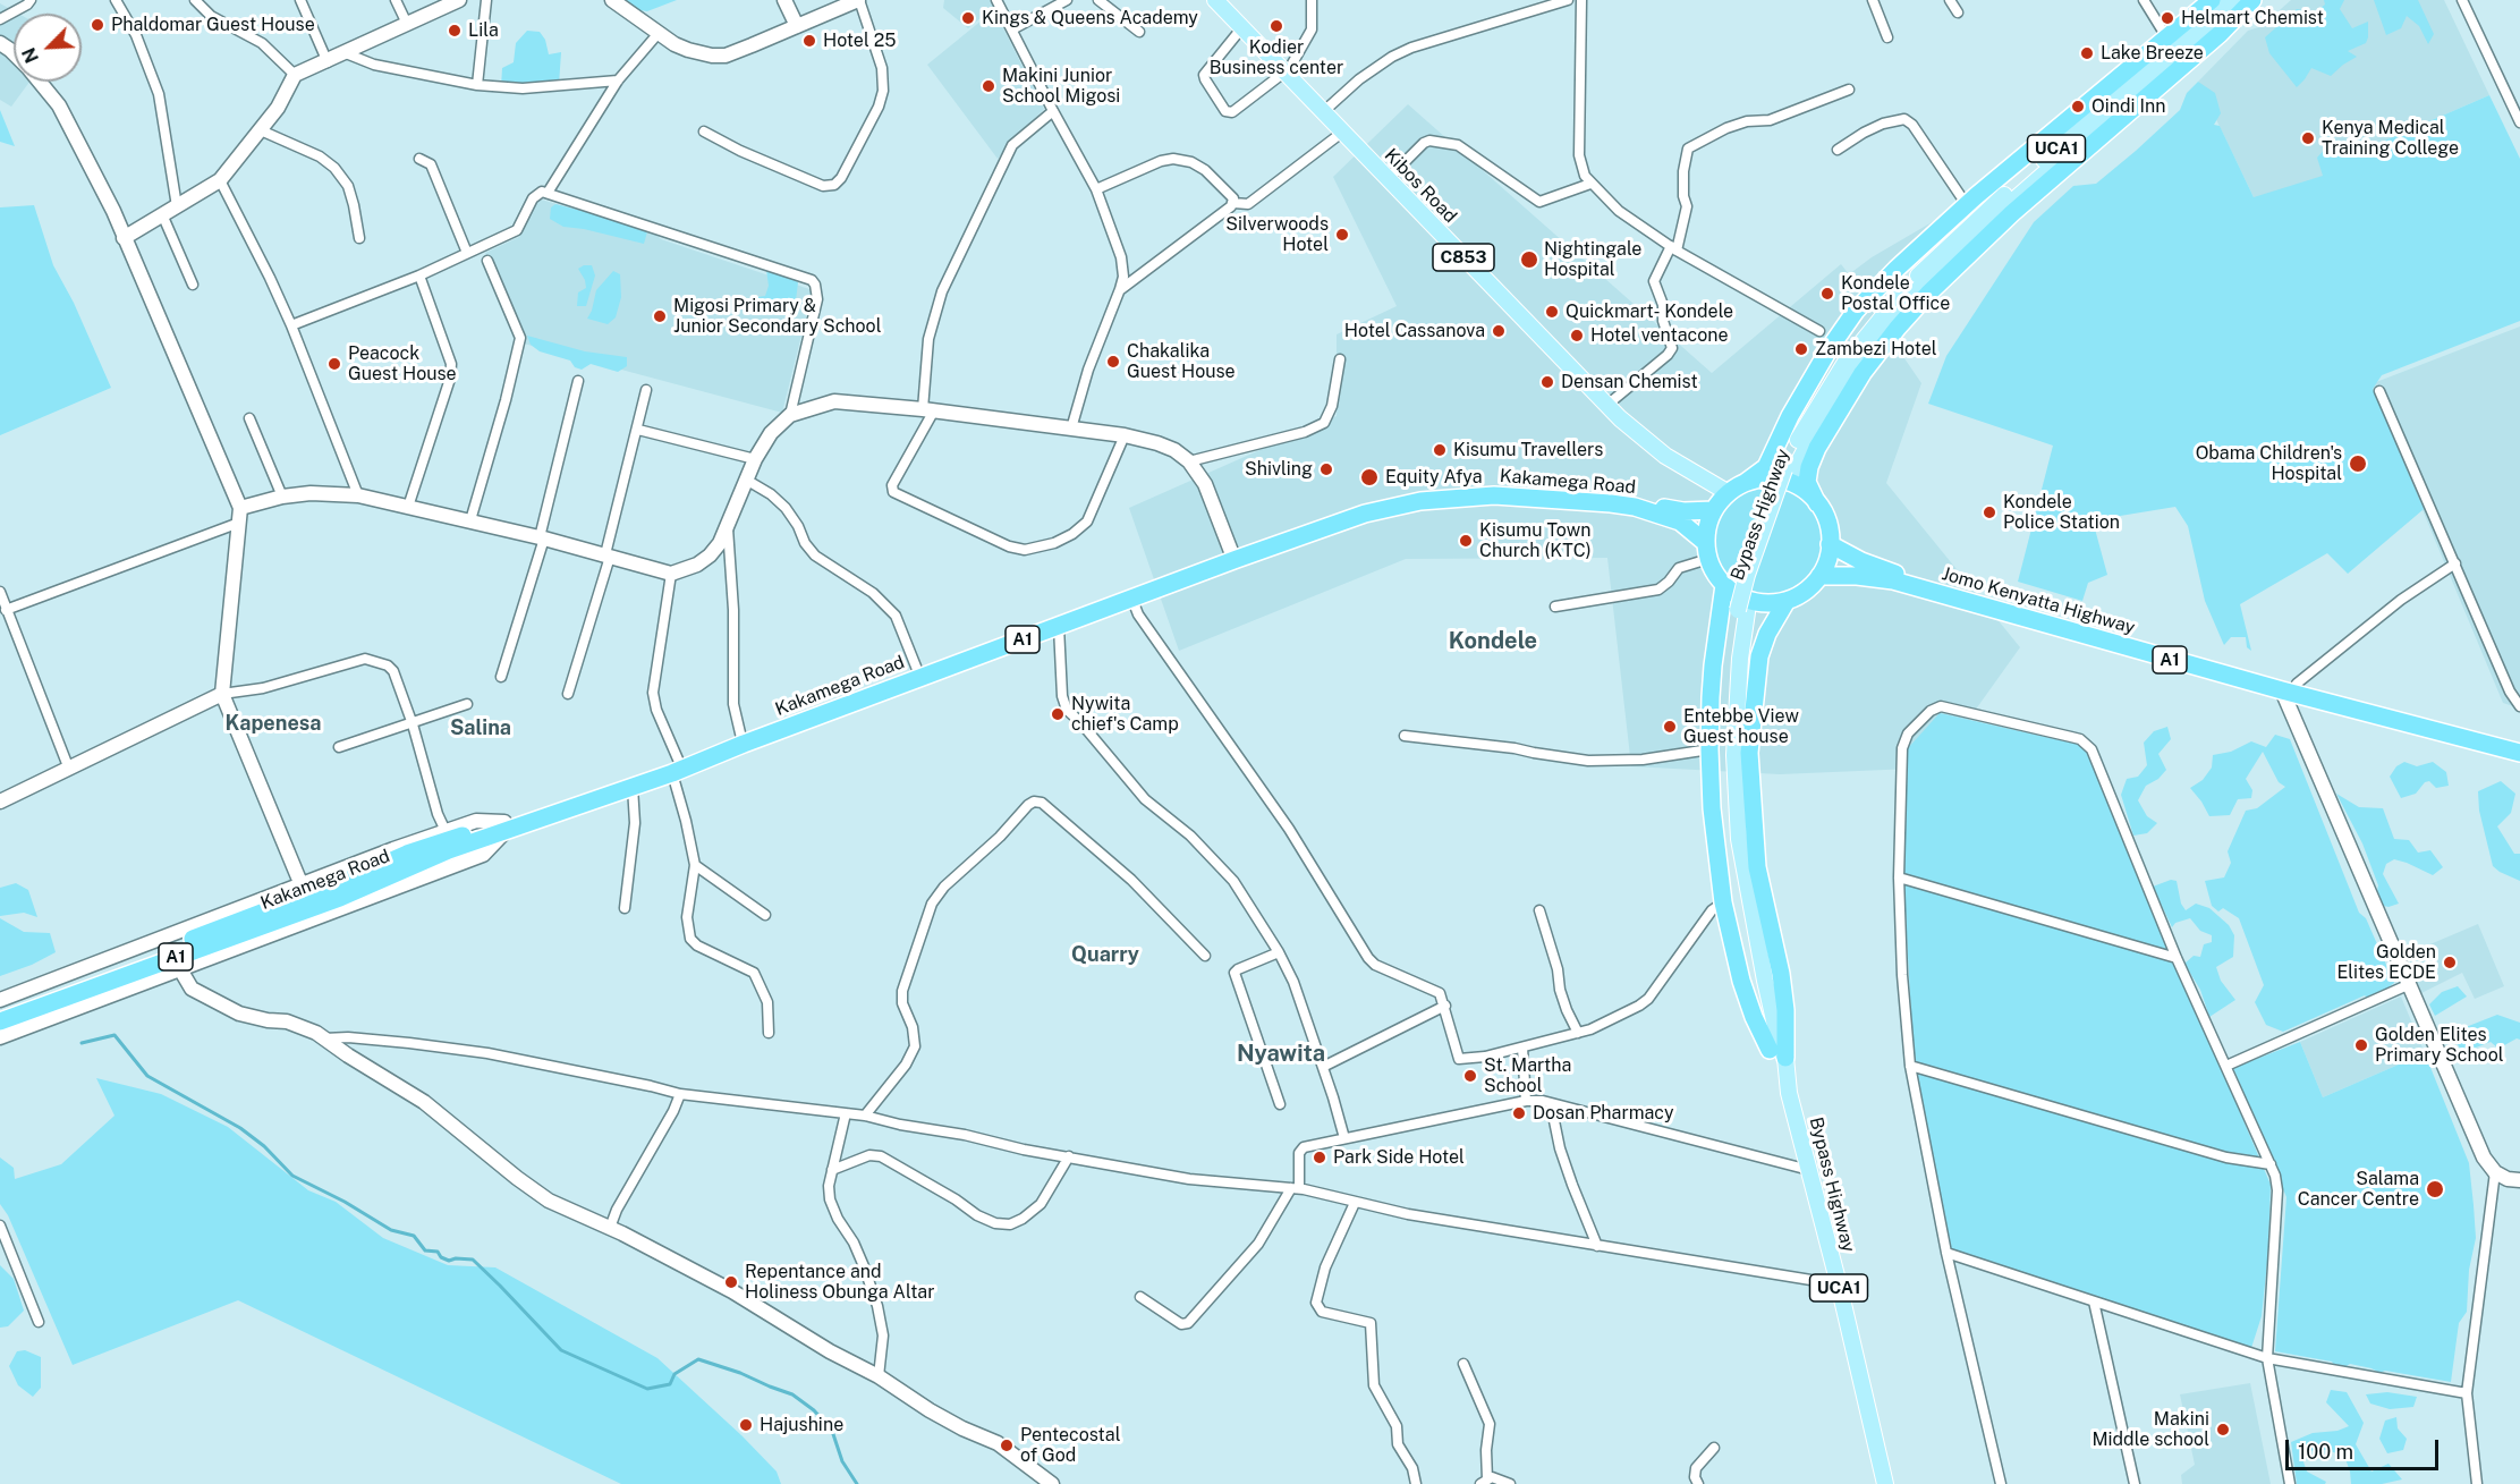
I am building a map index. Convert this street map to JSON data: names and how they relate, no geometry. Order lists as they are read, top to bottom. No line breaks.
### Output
{"streets":{"highway":["Kakamega Road","Jomo Kenyatta Highway","A1"],"main road":["UCA1","Kibos Road","C853","Bypass Highway"]},"crossings":[["Kibos Road","Kakamega Road"],["Kibos Road","Jomo Kenyatta Highway"],["Kibos Road","A1"],["Kakamega Road","Jomo Kenyatta Highway"],["Kakamega Road","A1"],["Jomo Kenyatta Highway","A1"]],"districts":["Kondele","Kapenesa","Salina","Quarry","Nyawita"],"places":["Kings & Queens Academy","Helmart Chemist","Phaldomar Guest House","Kodier Business center","Lila","Hotel 25","Lake Breeze","Makini Junior School Migosi","Oindi Inn","Kenya Medical Training College","Silverwoods Hotel","Nightingale Hospital","Kondele Postal Office","Quickmart- Kondele","Migosi Primary & Junior Secondary School","Hotel Cassanova","Hotel ventacone","Zambezi Hotel","Chakalika Guest House","Peacock Guest House","Densan Chemist","Kisumu Travellers","Obama Children's Hospital","Shivling","Equity Afya","Kondele Police Station","Kisumu Town Church (KTC)","Nywita chief's Camp","Entebbe View Guest house","Golden Elites ECDE","Golden Elites Primary School","St. Martha School","Dosan Pharmacy","Park Side Hotel","Salama Cancer Centre","Repentance and Holiness Obunga Altar","Hajushine","Makini Middle school","Pentecostal of God"],"scale_bar":"100 m","north":"bottom left"}
